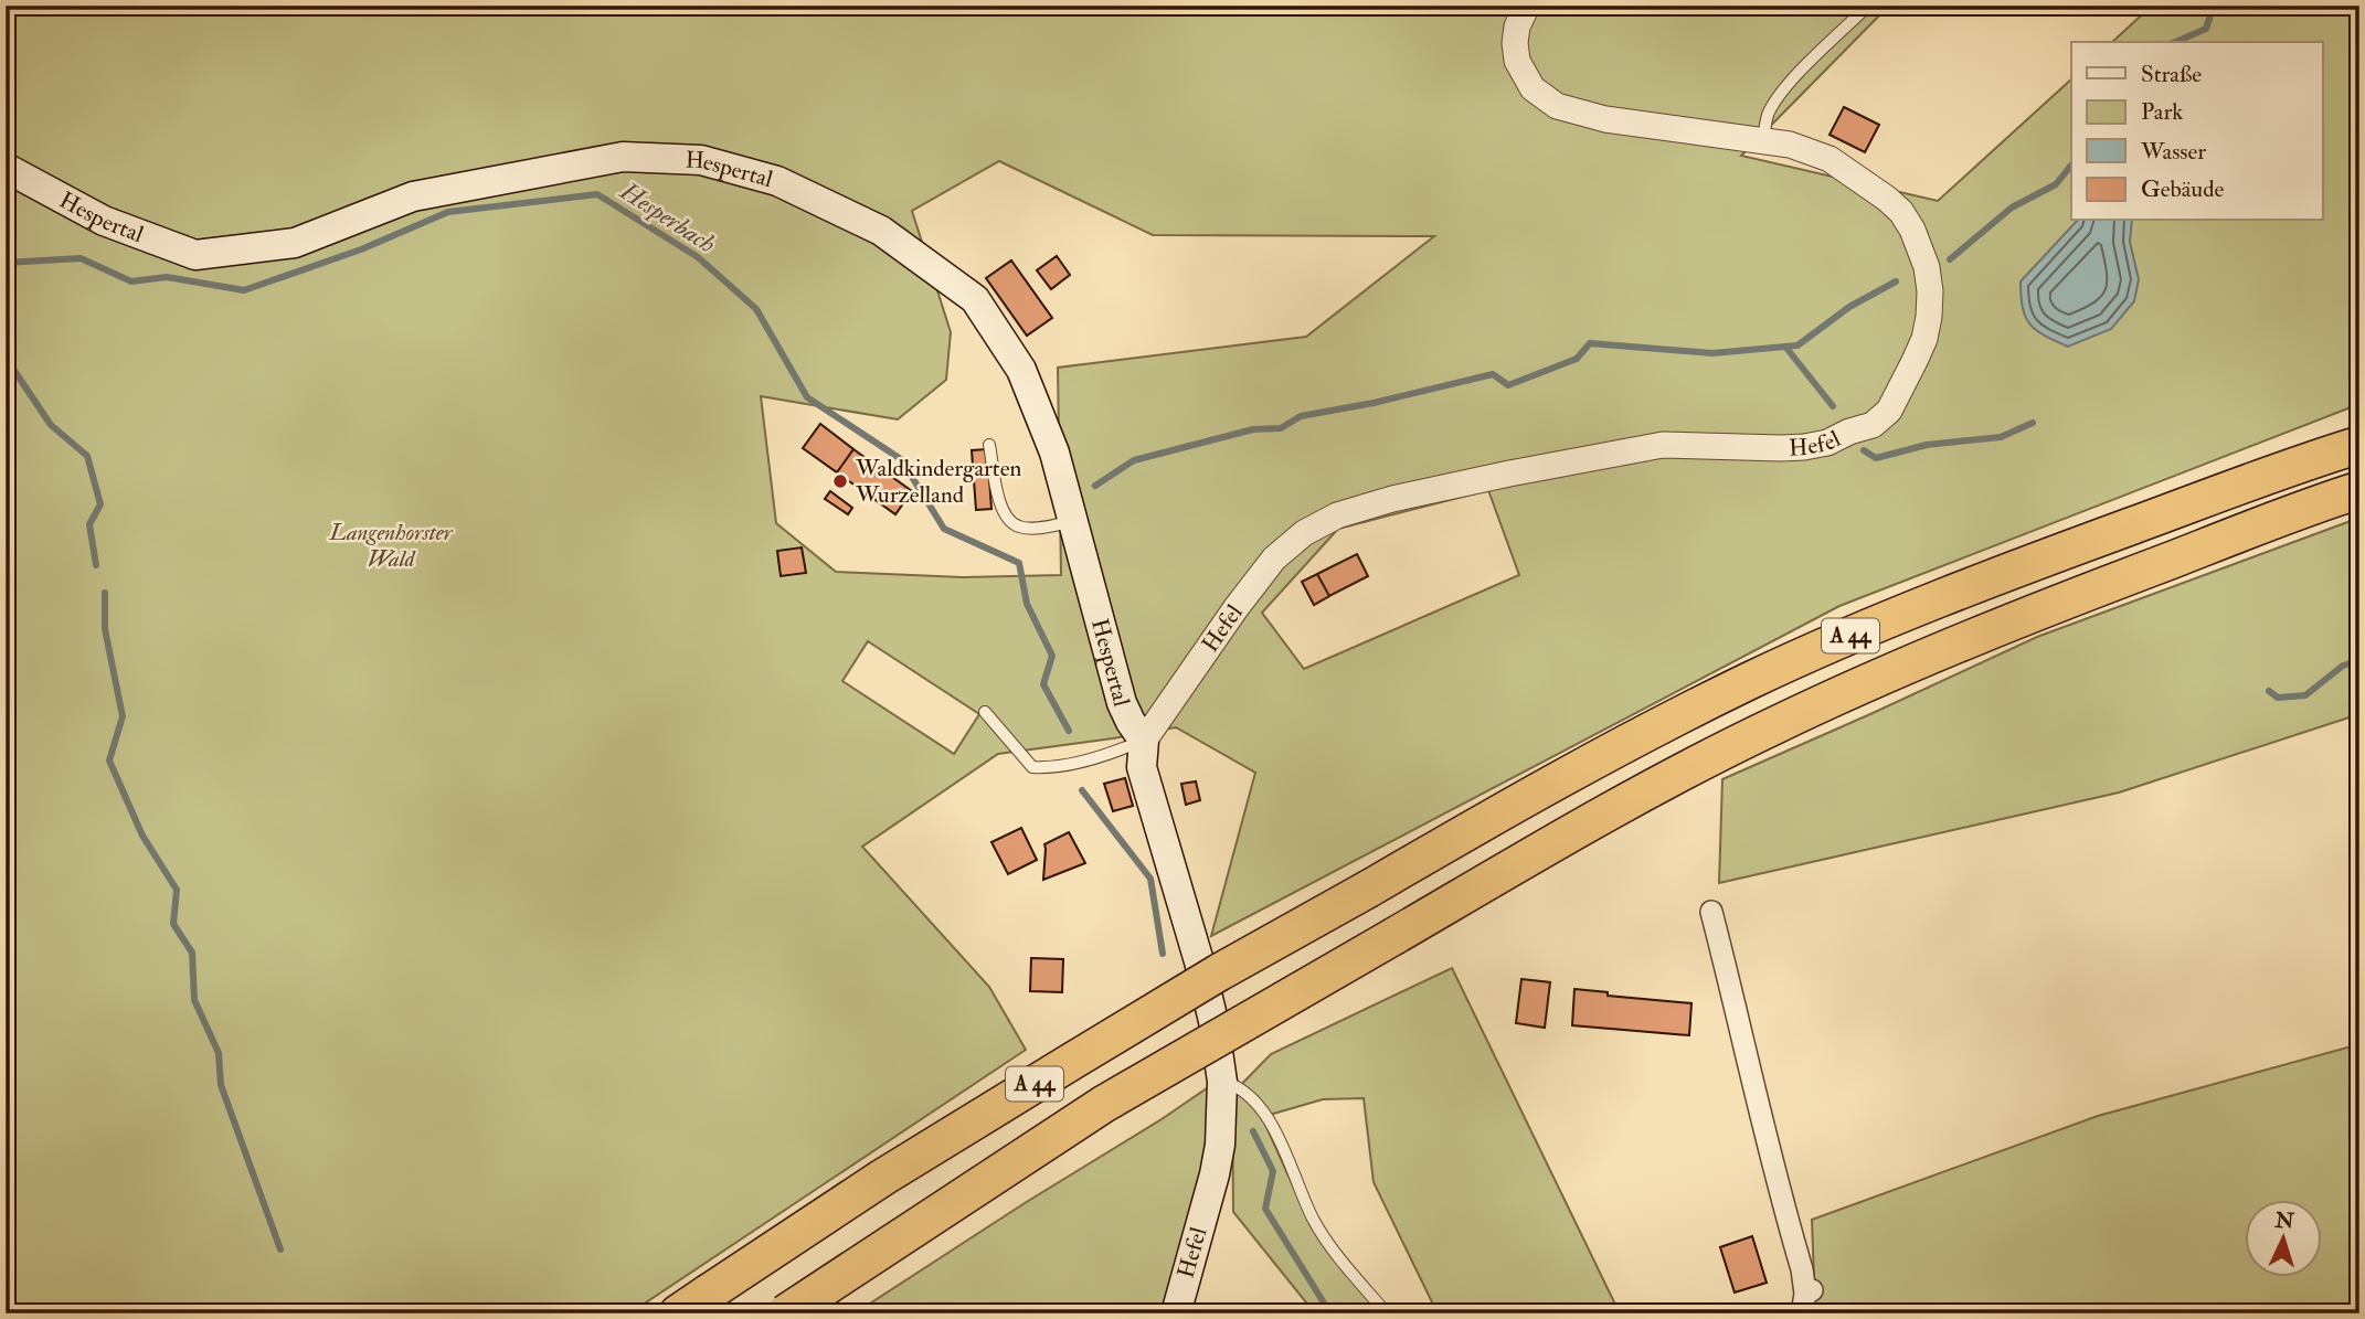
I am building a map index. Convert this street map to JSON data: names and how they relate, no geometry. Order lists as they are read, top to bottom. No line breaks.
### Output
{"streets":{"highway":["A 44"],"main road":["Hespertal","Hefel"]},"crossings":[["Hespertal","Hefel"]],"water":["Hesperbach"],"parks":["Langenhorster Wald"],"places":["Waldkindergarten Wurzelland"],"legend":["Straße","Park","Wasser","Gebäude"],"north":"top"}
